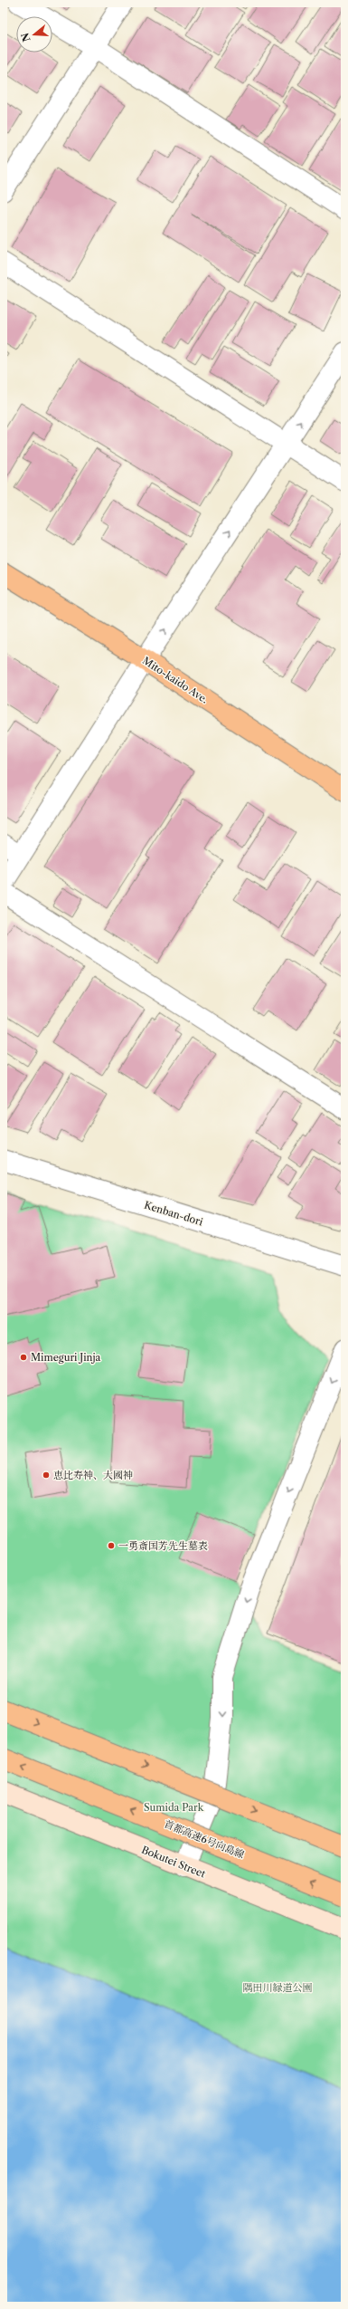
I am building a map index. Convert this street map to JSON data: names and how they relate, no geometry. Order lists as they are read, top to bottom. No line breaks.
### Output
{"streets":{"highway":["Mito-kaido Ave.","首都高速6号向島線"],"main road":["Bokutei Street"],"street":["Kenban-dori"]},"parks":["Sumida Park","隅田川緑道公園"],"places":["Mimeguri Jinja","恵比寿神、大國神","一勇斎国芳先生墓表"],"north":"left"}
